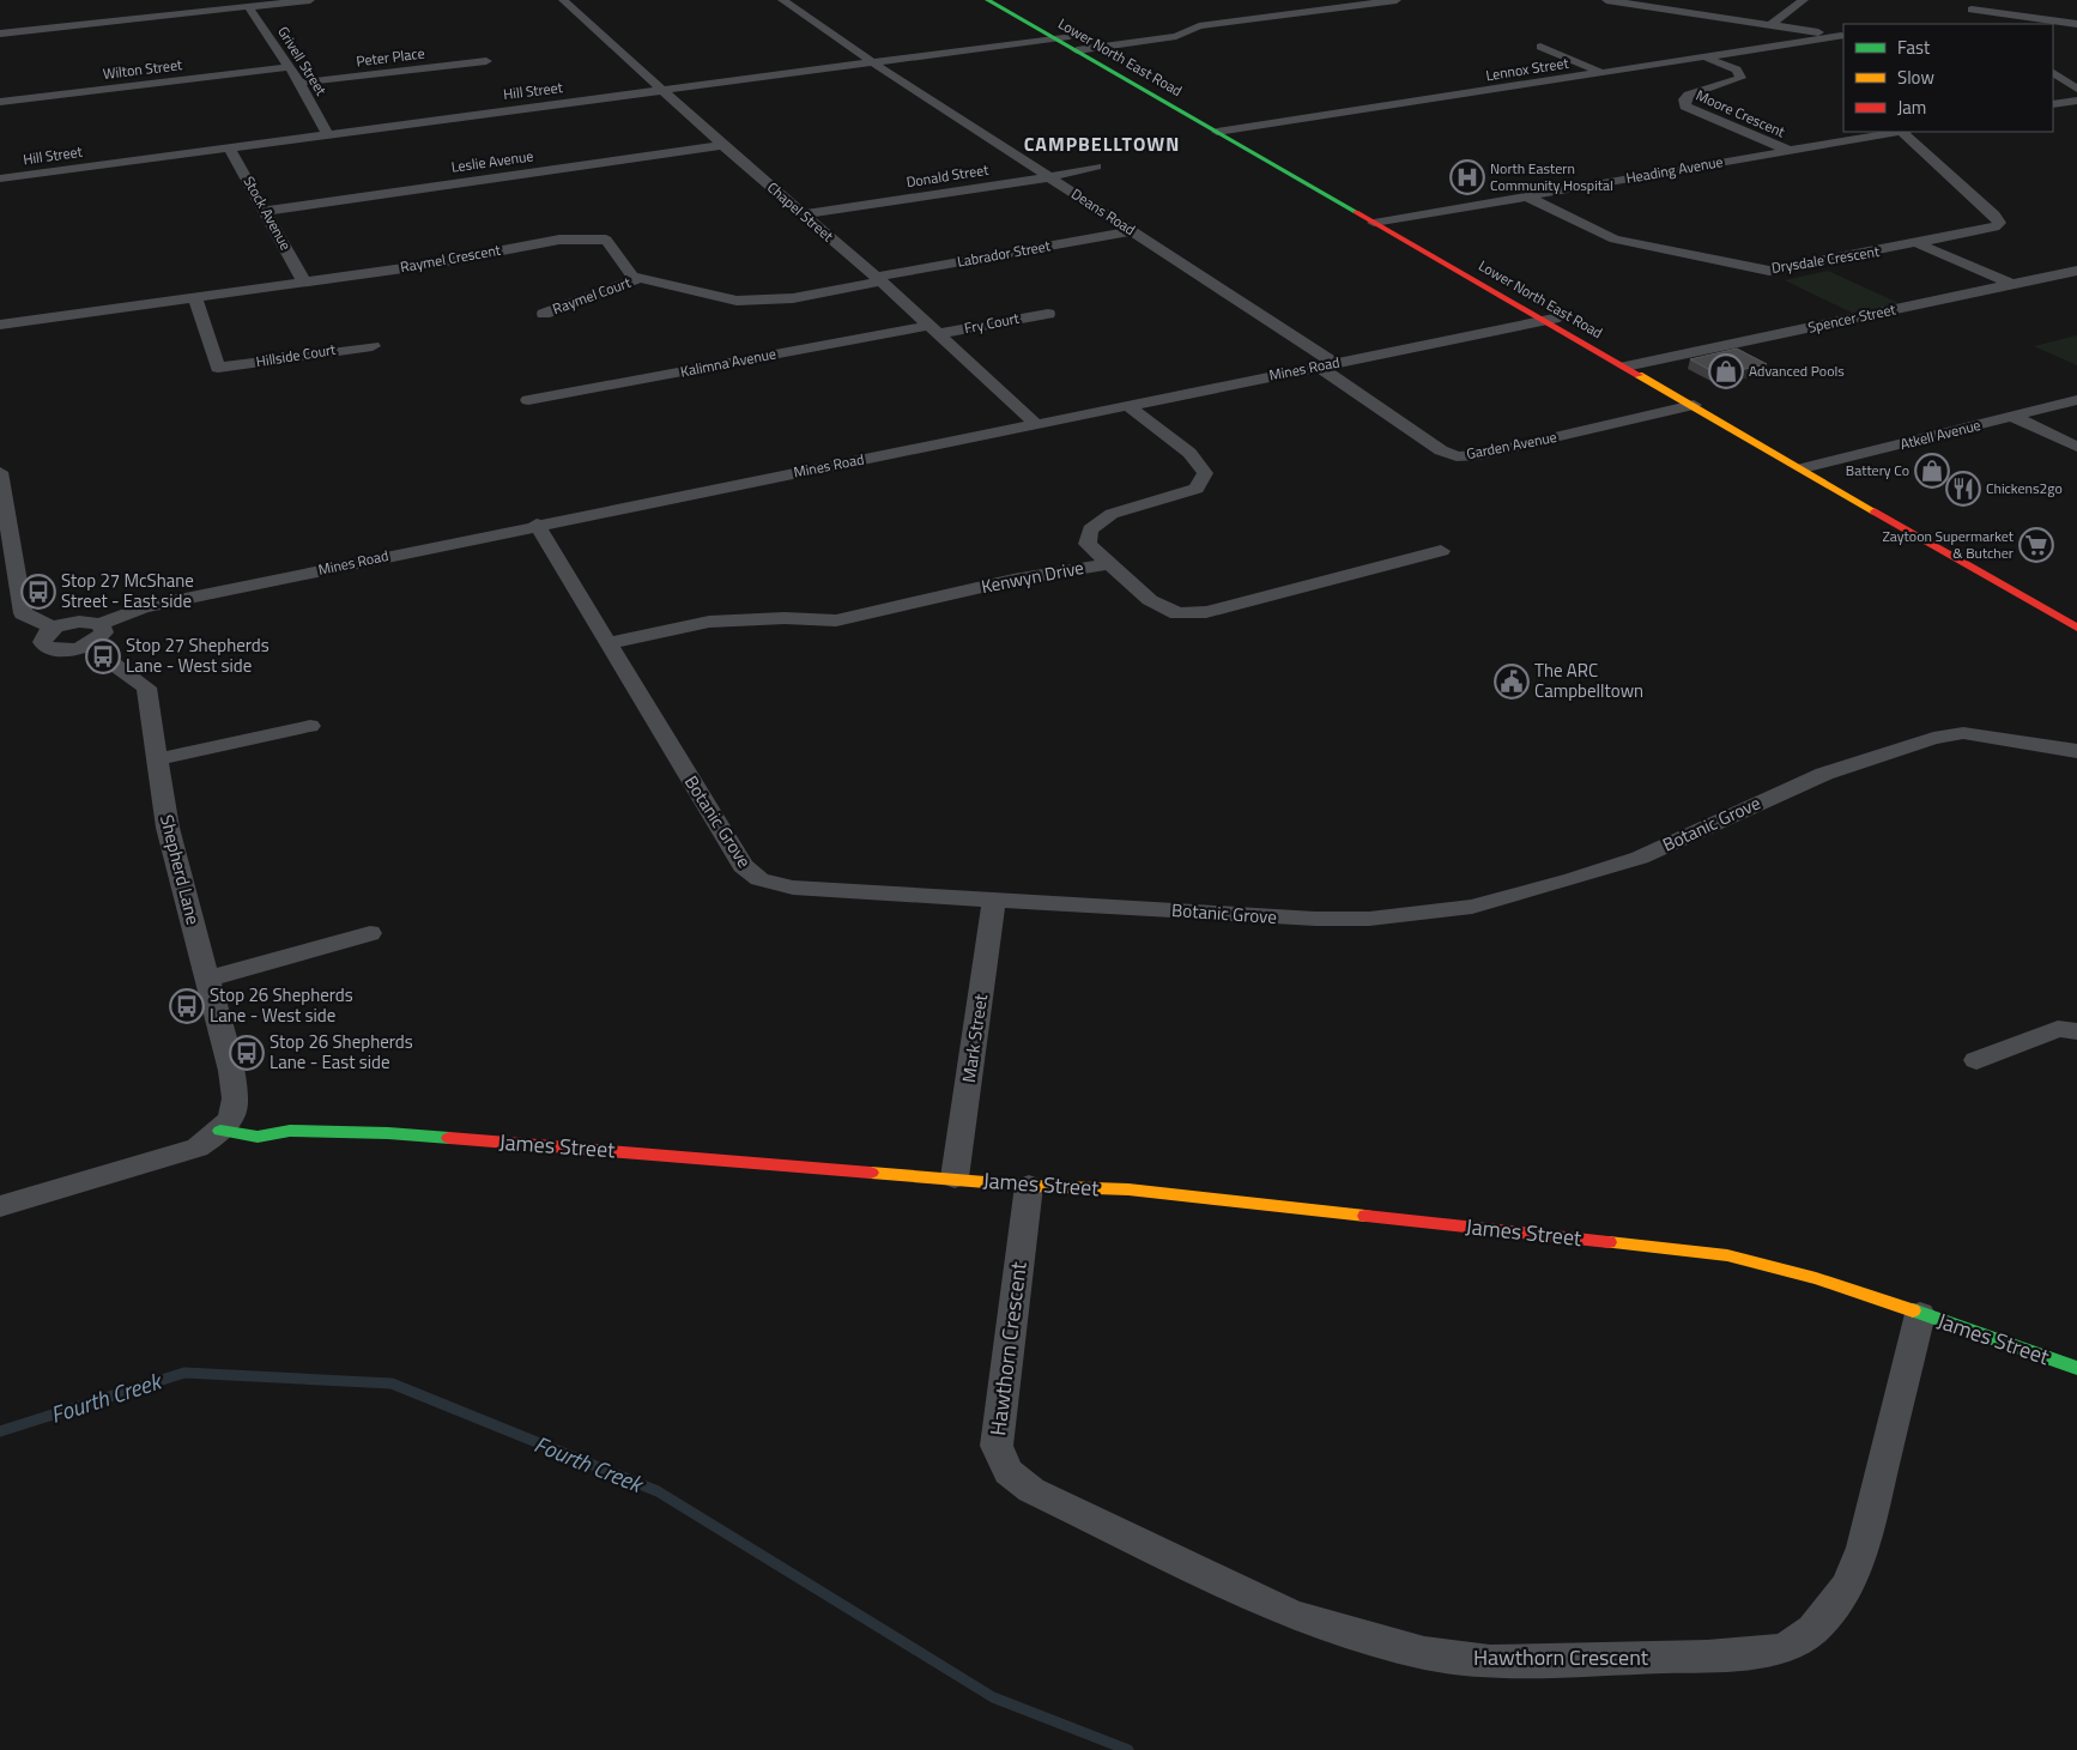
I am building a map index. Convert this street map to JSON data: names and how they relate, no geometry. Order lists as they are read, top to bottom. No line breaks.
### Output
{"streets":{"main road":["Lower North East Road","James Street"],"street":["Peter Place","Grivell Street","Wilton Street","Lennox Street","Hill Street","Moore Crescent","Leslie Avenue","Heading Avenue","Donald Street","Chapel Street","Deans Road","Stock Avenue","Labrador Street","Raymel Crescent","Drysdale Crescent","Raymel Court","Spencer Street","Fry Court","Hillside Court","Kalimna Avenue","Mines Road","Atkell Avenue","Garden Avenue","Kenwyn Drive","Botanic Grove","Shepherd Lane","Mark Street","Hawthorn Crescent"]},"crossings":[["Peter Place","Grivell Street"],["Lower North East Road","Lennox Street"],["Lower North East Road","Hill Street"],["Lower North East Road","Heading Avenue"],["Lower North East Road","Spencer Street"],["Lower North East Road","Mines Road"],["Lower North East Road","Atkell Avenue"],["Lower North East Road","Garden Avenue"],["Grivell Street","Wilton Street"],["Grivell Street","Hill Street"],["Lennox Street","Moore Crescent"],["Hill Street","Chapel Street"],["Hill Street","Deans Road"],["Hill Street","Stock Avenue"],["Moore Crescent","Heading Avenue"],["Leslie Avenue","Chapel Street"],["Leslie Avenue","Stock Avenue"],["Heading Avenue","Drysdale Crescent"],["Donald Street","Chapel Street"],["Donald Street","Deans Road"],["Chapel Street","Labrador Street"],["Chapel Street","Raymel Crescent"],["Chapel Street","Fry Court"],["Chapel Street","Kalimna Avenue"],["Chapel Street","Mines Road"],["Deans Road","Labrador Street"],["Deans Road","Mines Road"],["Deans Road","Garden Avenue"],["Stock Avenue","Raymel Crescent"],["Labrador Street","Raymel Crescent"],["Raymel Crescent","Raymel Court"],["Raymel Crescent","Hillside Court"],["Fry Court","Kalimna Avenue"],["Mines Road","Garden Avenue"],["Mines Road","Botanic Grove"],["Kenwyn Drive","Botanic Grove"],["Botanic Grove","Mark Street"],["Shepherd Lane","James Street"],["Mark Street","James Street"],["James Street","Hawthorn Crescent"]],"districts":["CAMPBELLTOWN"],"water":["Fourth Creek"],"places":{"hospital":["North Eastern Community Hospital"],"shop":["Advanced Pools","Battery Co"],"restaurant":["Chickens2go"],"supermarket":["Zaytoon Supermarket & Butcher"],"bus stop":["Stop 27 McShane Street - East side","Stop 27 Shepherds Lane - West side","Stop 26 Shepherds Lane - West side","Stop 26 Shepherds Lane - East side"],"public building":["The ARC Campbelltown"]},"legend":["Fast","Slow","Jam"]}
